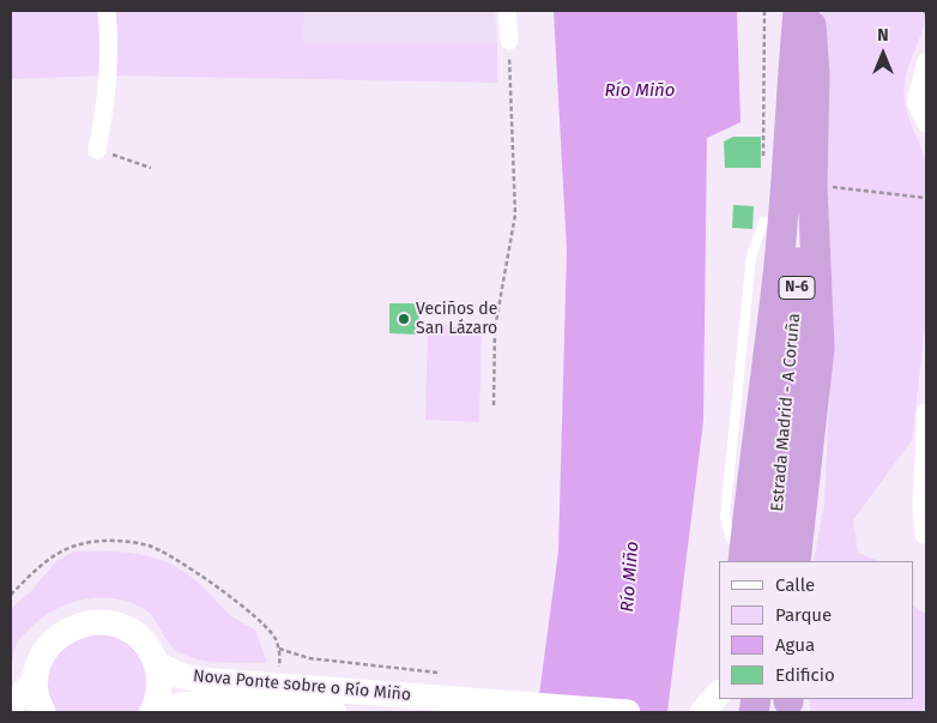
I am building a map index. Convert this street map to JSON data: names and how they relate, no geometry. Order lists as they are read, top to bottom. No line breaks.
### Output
{"streets":{"highway":["N-6","Estrada Madrid - A Coruña"],"main road":["Nova Ponte sobre o Río Miño"]},"water":["Río Miño"],"places":["Veciños de San Lázaro"],"legend":["Calle","Parque","Agua","Edificio"],"north":"top"}
